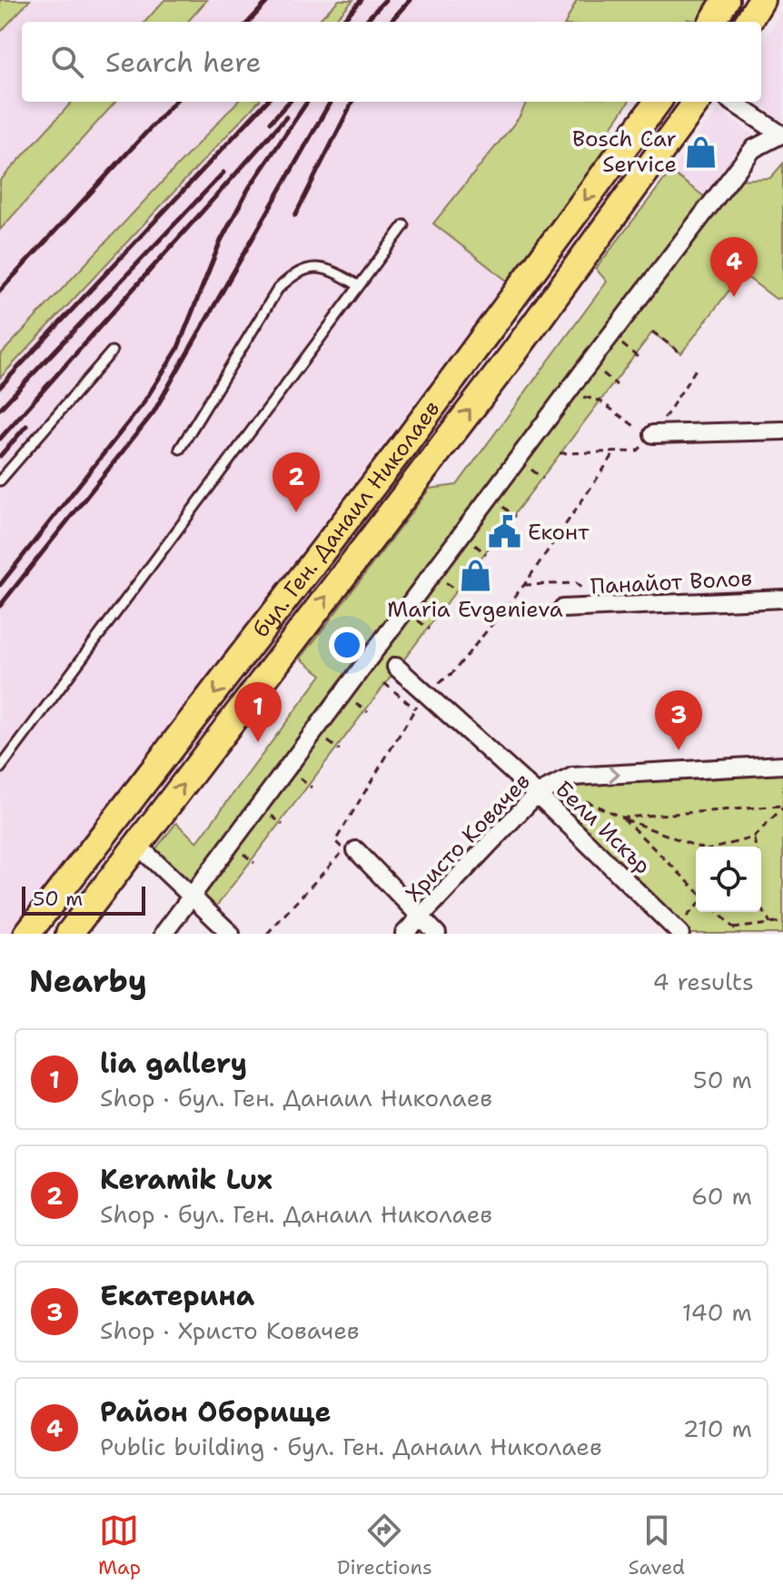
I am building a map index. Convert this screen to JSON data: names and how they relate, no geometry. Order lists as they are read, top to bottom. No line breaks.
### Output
{"streets":{"main road":["бул. Ген. Данаил Николаев"],"street":["Панайот Волов","Бели Искър","Христо Ковачев"]},"crossings":[["Бели Искър","Христо Ковачев"]],"one_way":["Христо Ковачев"],"places":{"shop":["Bosch Car Service","Maria Evgenieva"],"public building":["Еконт"]},"scale_bar":"50 m","page":{"search":"Search here","pins":["4","2","1","3"],"scale":"50 m","heading":["Nearby","4 results"],"list":[{"mark":"1","name":"lia gallery","note":"Shop · бул. Ген. Данаил Николаев","value":"50 m"},{"mark":"2","name":"Keramik Lux","note":"Shop · бул. Ген. Данаил Николаев","value":"60 m"},{"mark":"3","name":"Екатерина","note":"Shop · Христо Ковачев","value":"140 m"},{"mark":"4","name":"Район Оборище","note":"Public building · бул. Ген. Данаил Николаев","value":"210 m"}],"nav":["Map","Directions","Saved"]}}
